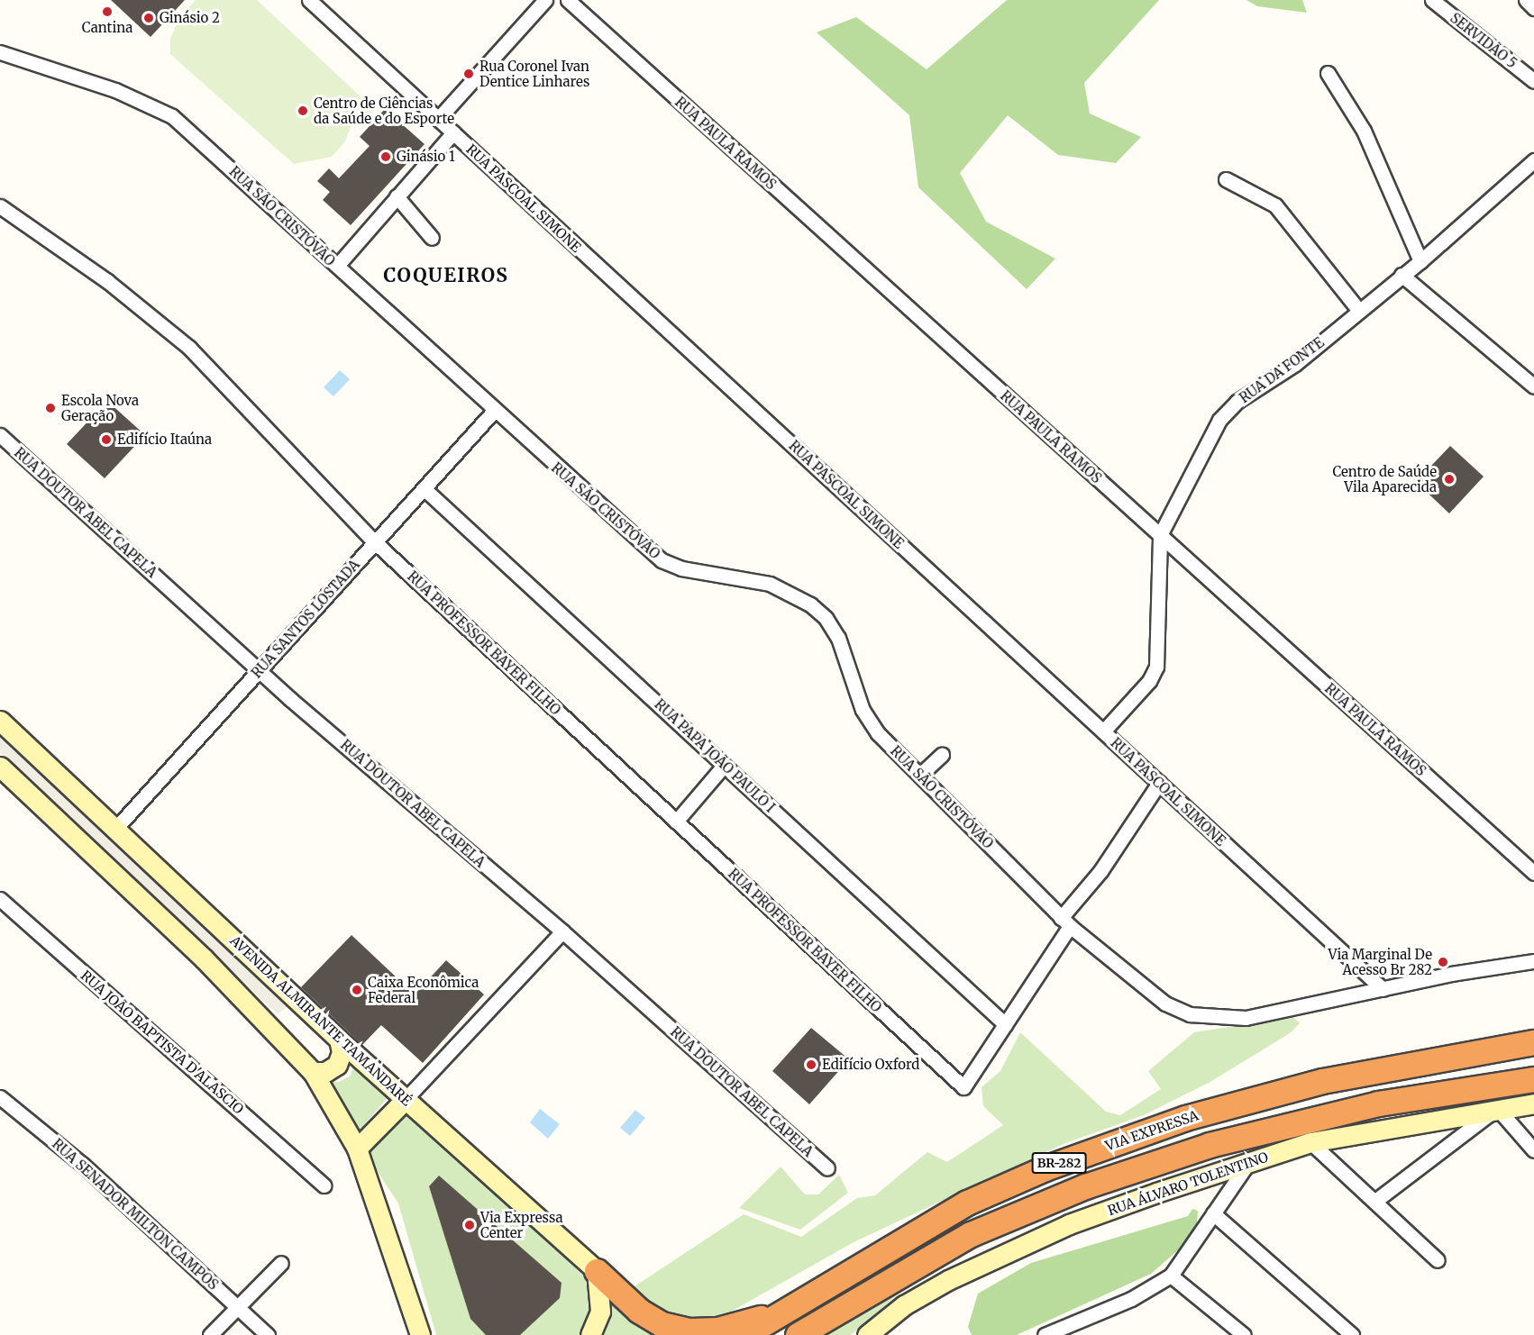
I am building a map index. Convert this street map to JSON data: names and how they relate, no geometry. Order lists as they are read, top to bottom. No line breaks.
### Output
{"streets":{"highway":["VIA EXPRESSA","BR-282"],"main road":["AVENIDA ALMIRANTE TAMANDARÉ","RUA ÁLVARO TOLENTINO"],"street":["SERVIDÃO 5","RUA PAULA RAMOS","RUA PASCOAL SIMONE","RUA SÃO CRISTÓVÃO","RUA DA FONTE","RUA DOUTOR ABEL CAPELA","RUA SANTOS LOSTADA","RUA PROFESSOR BAYER FILHO","RUA PAPA JOÃO PAULO I","RUA JOÃO BAPTISTA D'ALASCIO","RUA SENADOR MILTON CAMPOS"]},"crossings":[["RUA PAULA RAMOS","RUA DA FONTE"],["RUA PASCOAL SIMONE","RUA SÃO CRISTÓVÃO"],["RUA PASCOAL SIMONE","RUA DA FONTE"],["RUA SÃO CRISTÓVÃO","RUA SANTOS LOSTADA"],["RUA DOUTOR ABEL CAPELA","RUA SANTOS LOSTADA"],["RUA SANTOS LOSTADA","RUA PROFESSOR BAYER FILHO"],["RUA SANTOS LOSTADA","RUA PAPA JOÃO PAULO I"],["RUA SANTOS LOSTADA","AVENIDA ALMIRANTE TAMANDARÉ"],["RUA PROFESSOR BAYER FILHO","RUA PAPA JOÃO PAULO I"]],"districts":["COQUEIROS"],"places":["Cantina","Ginásio 2","Rua Coronel Ivan Dentice Linhares","Centro de Ciências da Saúde e do Esporte","Ginásio 1","Escola Nova Geração","Edifício Itaúna","Centro de Saúde Vila Aparecida","Via Marginal De Acesso Br 282","Caixa Econômica Federal","Edifício Oxford","Via Expressa Center"]}
